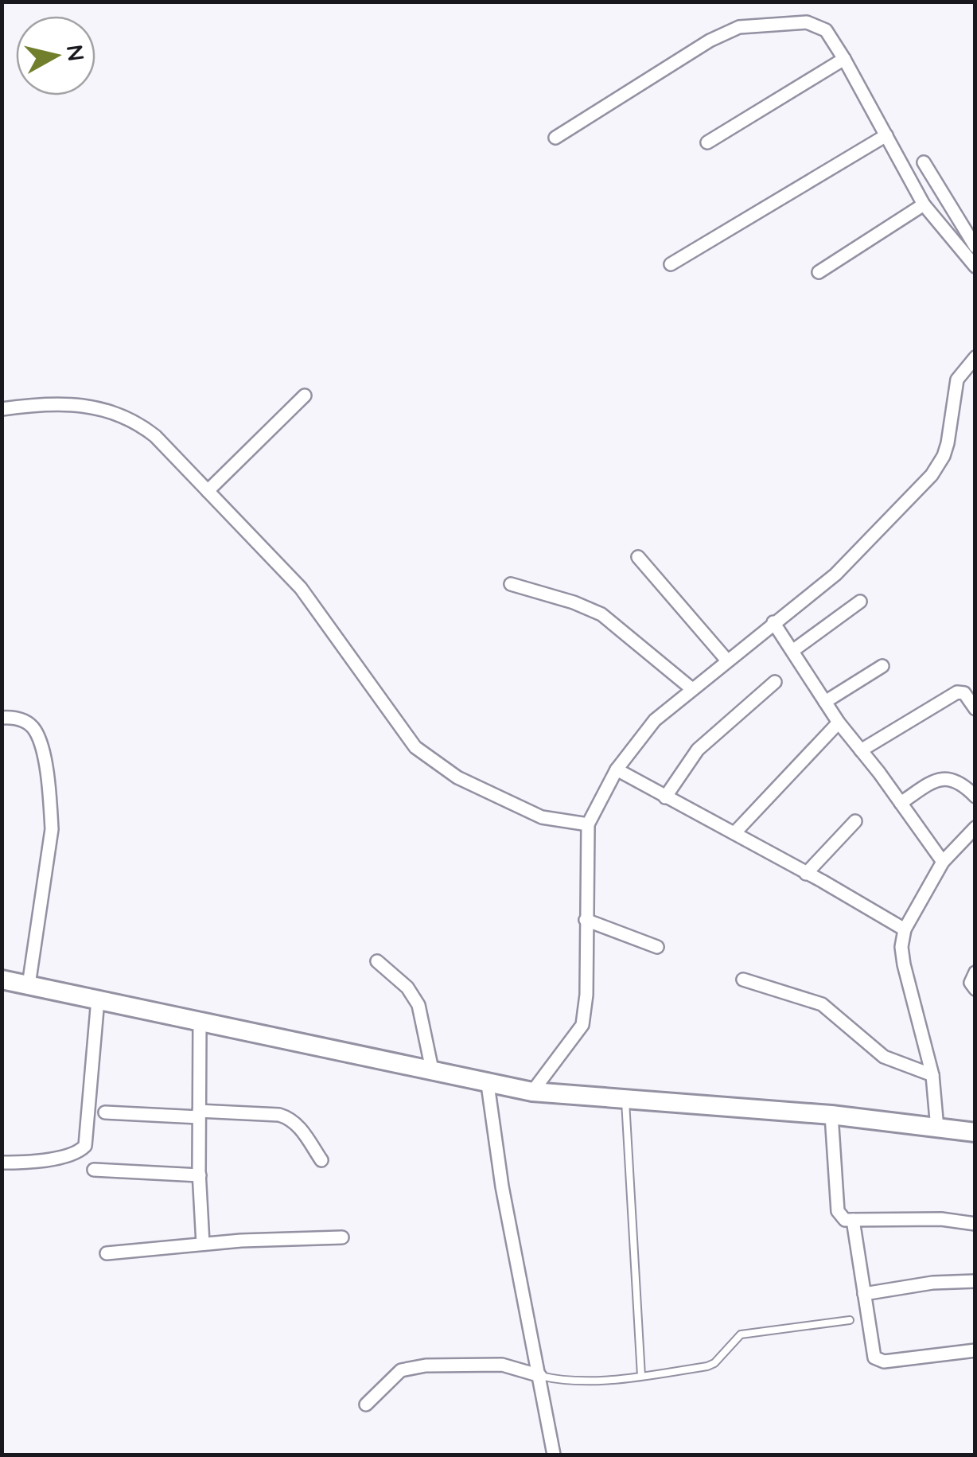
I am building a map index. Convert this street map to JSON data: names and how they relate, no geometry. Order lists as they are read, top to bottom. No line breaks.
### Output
{"north":"right"}
